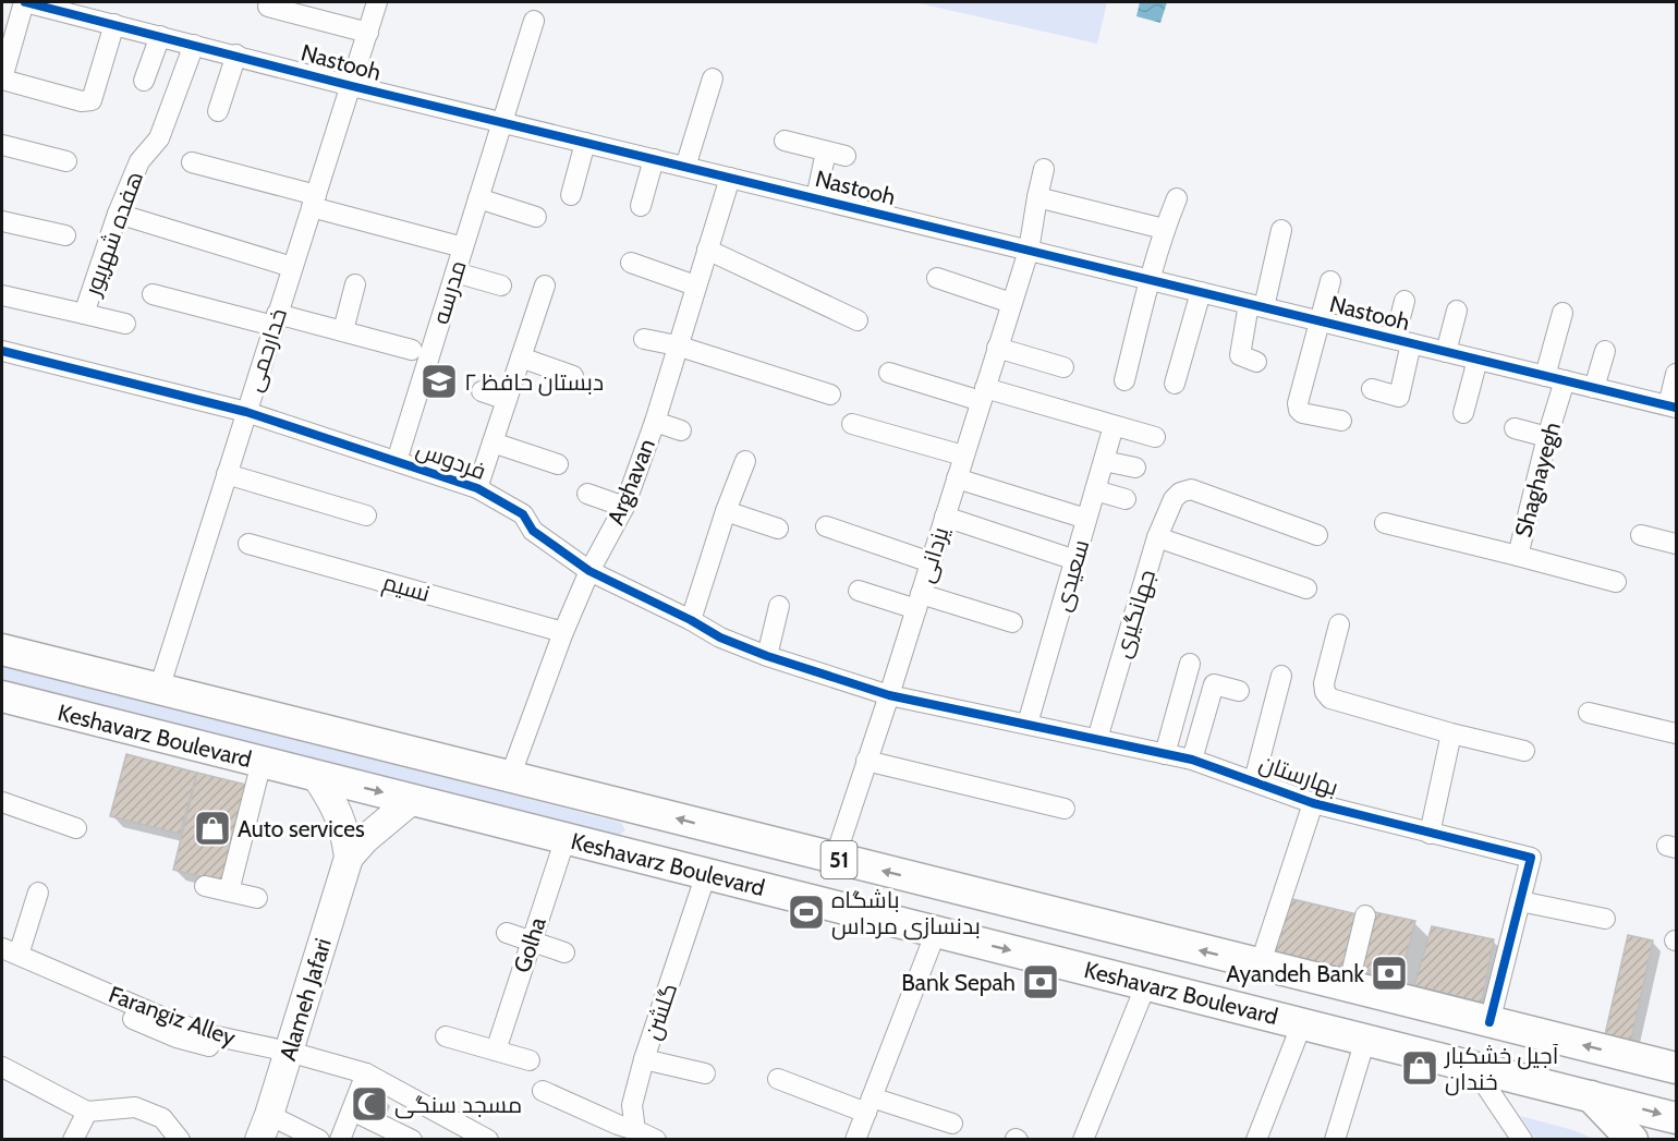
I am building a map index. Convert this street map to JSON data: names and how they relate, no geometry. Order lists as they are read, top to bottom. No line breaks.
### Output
{"streets":{"main road":["Keshavarz Boulevard","51","Alameh Jafari"],"street":["Nastooh","هفده شهریور","مدرسه","خدارحمی","فردوس","Shaghayegh","Arghavan","یزدانی","سعیدی","نسیم","جهانگیری","بهارستان","Golha","گلشن"]},"crossings":[["Nastooh","هفده شهریور"],["Nastooh","مدرسه"],["Nastooh","خدارحمی"],["Nastooh","Shaghayegh"],["Nastooh","Arghavan"],["Nastooh","یزدانی"],["مدرسه","فردوس"],["خدارحمی","فردوس"],["خدارحمی","Keshavarz Boulevard"],["فردوس","Arghavan"],["فردوس","یزدانی"],["فردوس","بهارستان"],["Arghavan","نسیم"],["Arghavan","Keshavarz Boulevard"],["یزدانی","Keshavarz Boulevard"],["یزدانی","بهارستان"],["سعیدی","بهارستان"],["جهانگیری","بهارستان"],["Keshavarz Boulevard","بهارستان"],["Keshavarz Boulevard","Golha"],["Keshavarz Boulevard","گلشن"]],"places":{"school or university":["دبستان حافظ ۲"],"shop":["Auto services","آجیل خشکبار خندان"],"sports":["باشگاه بدنسازی مرداس"],"bank":["Ayandeh Bank","Bank Sepah"],"mosque":["مسجد سنگی"]}}
